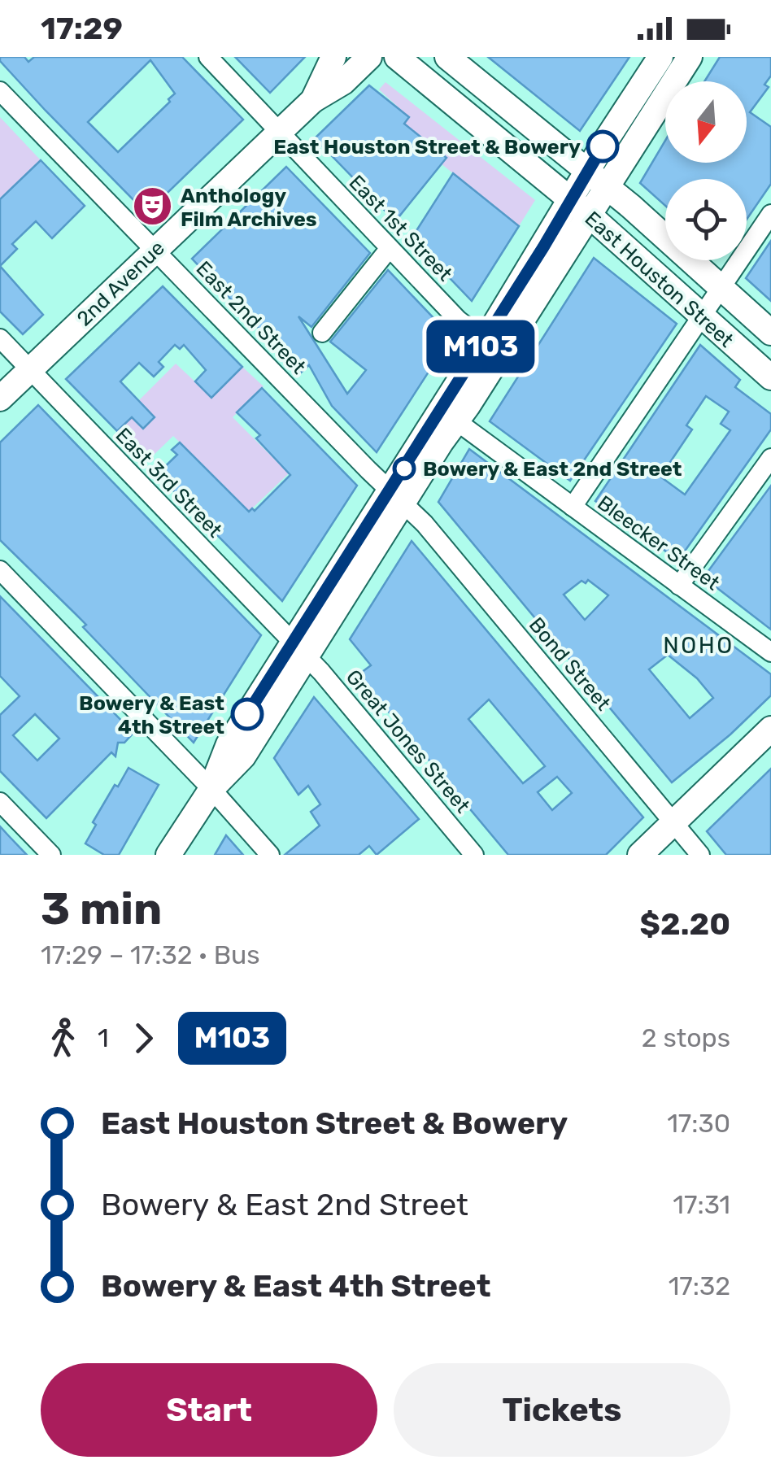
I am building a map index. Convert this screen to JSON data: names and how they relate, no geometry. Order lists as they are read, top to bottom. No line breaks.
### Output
{"streets":{"main road":["East Houston Street","2nd Avenue"],"street":["East 1st Street","East 2nd Street","East 3rd Street","Bleecker Street","Bond Street","Great Jones Street"]},"crossings":[["East 1st Street","2nd Avenue"],["2nd Avenue","East 2nd Street"],["2nd Avenue","East 3rd Street"],["East 2nd Street","Bond Street"],["East 3rd Street","Great Jones Street"]],"districts":["NOHO"],"places":{"other":["East Houston Street & Bowery","Bowery & East 2nd Street","Bowery & East 4th Street"],"theatre":["Anthology Film Archives"]},"lines":["bus line M103"],"north":"bottom","page":{"status":"17:29","on_map":"M103","heading":["3 min","17:29 – 17:32 · Bus","$2.20"],"legs":["1","M103","2 stops"],"list":[{"name":"East Houston Street & Bowery","value":"17:30"},{"name":"Bowery & East 2nd Street","value":"17:31"},{"name":"Bowery & East 4th Street","value":"17:32"}],"buttons":["Start","Tickets"]}}
